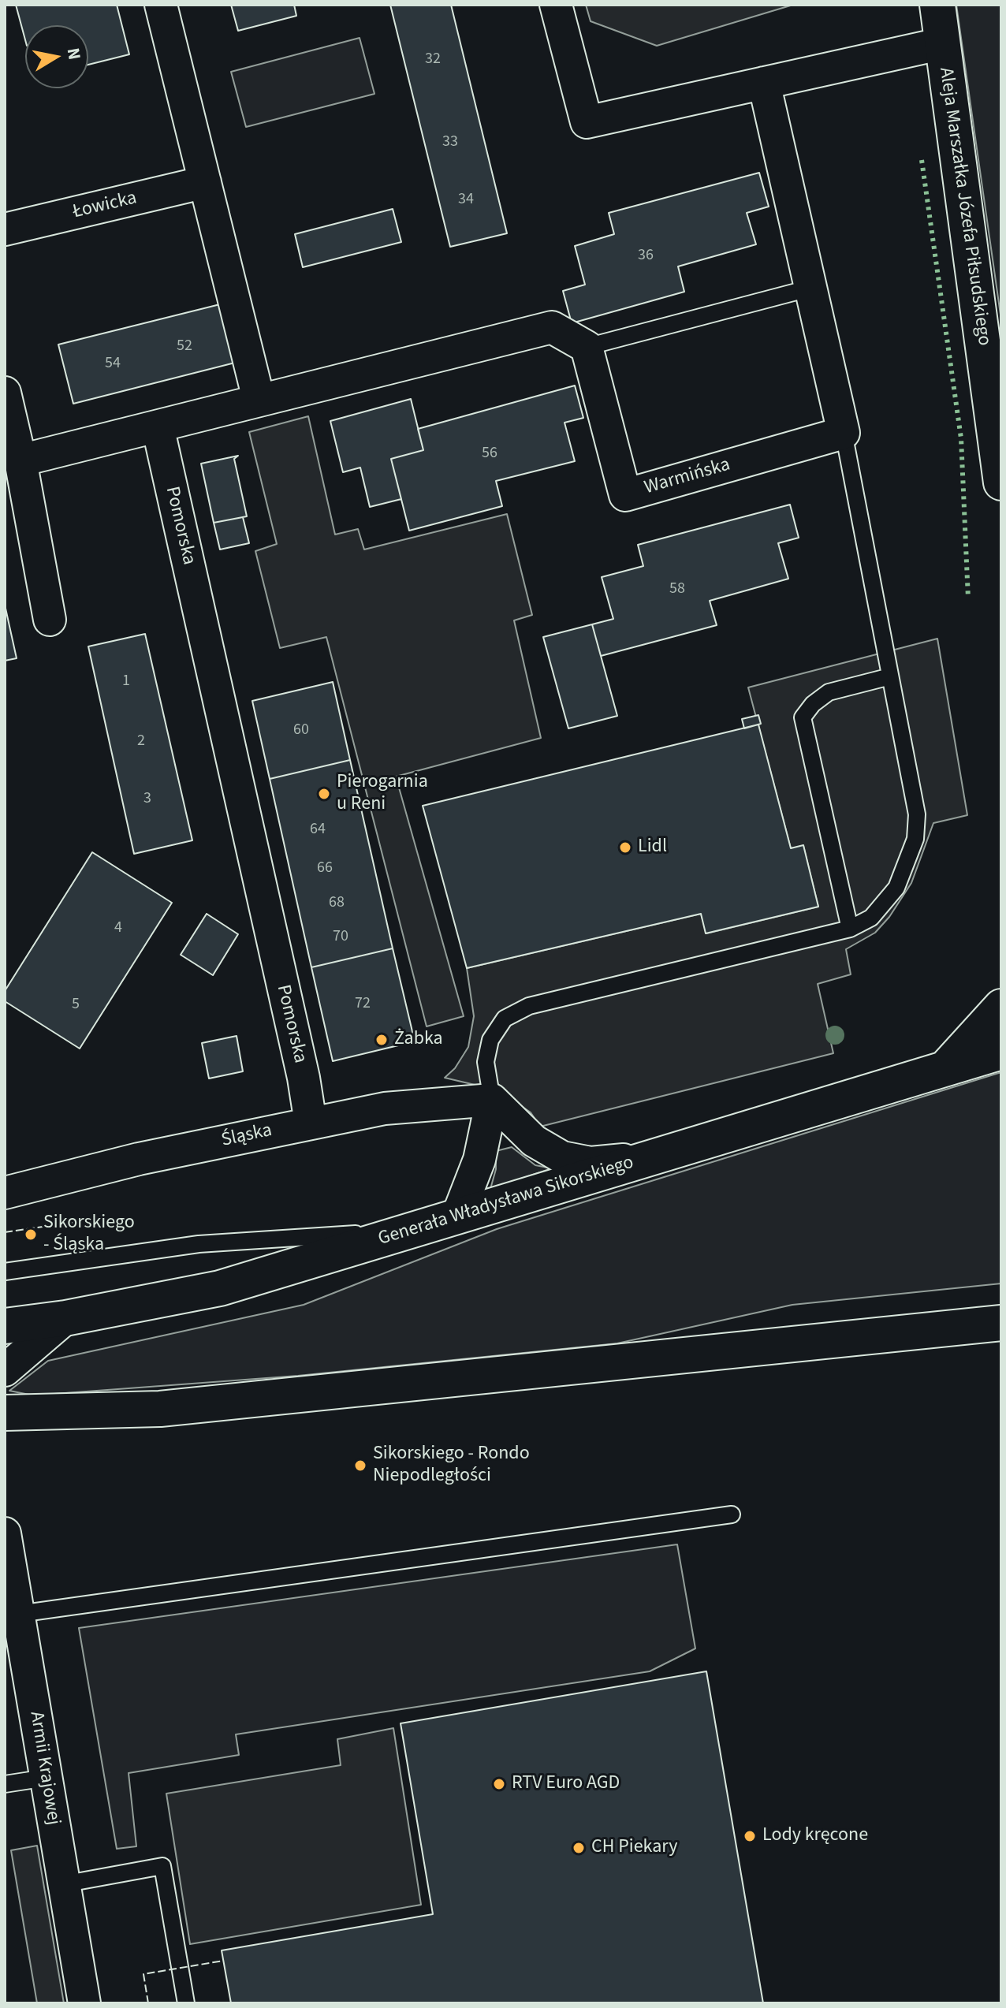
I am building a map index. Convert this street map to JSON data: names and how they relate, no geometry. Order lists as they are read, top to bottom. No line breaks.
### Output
{"streets":{"street":["Łowicka","Aleja Marszałka Józefa Piłsudskiego","Warmińska","Pomorska","Śląska","Generała Władysława Sikorskiego","Armii Krajowej"]},"crossings":[["Pomorska","Śląska"]],"places":["Pierogarnia u Reni","Lidl","Żabka","Sikorskiego - Śląska","Sikorskiego - Rondo Niepodległości","RTV Euro AGD","Lody kręcone","CH Piekary"],"house_numbers":["32","33","34","36","52","54","56","58","1","60","2","3","64","66","68","4","70","72","5"],"north":"right"}
